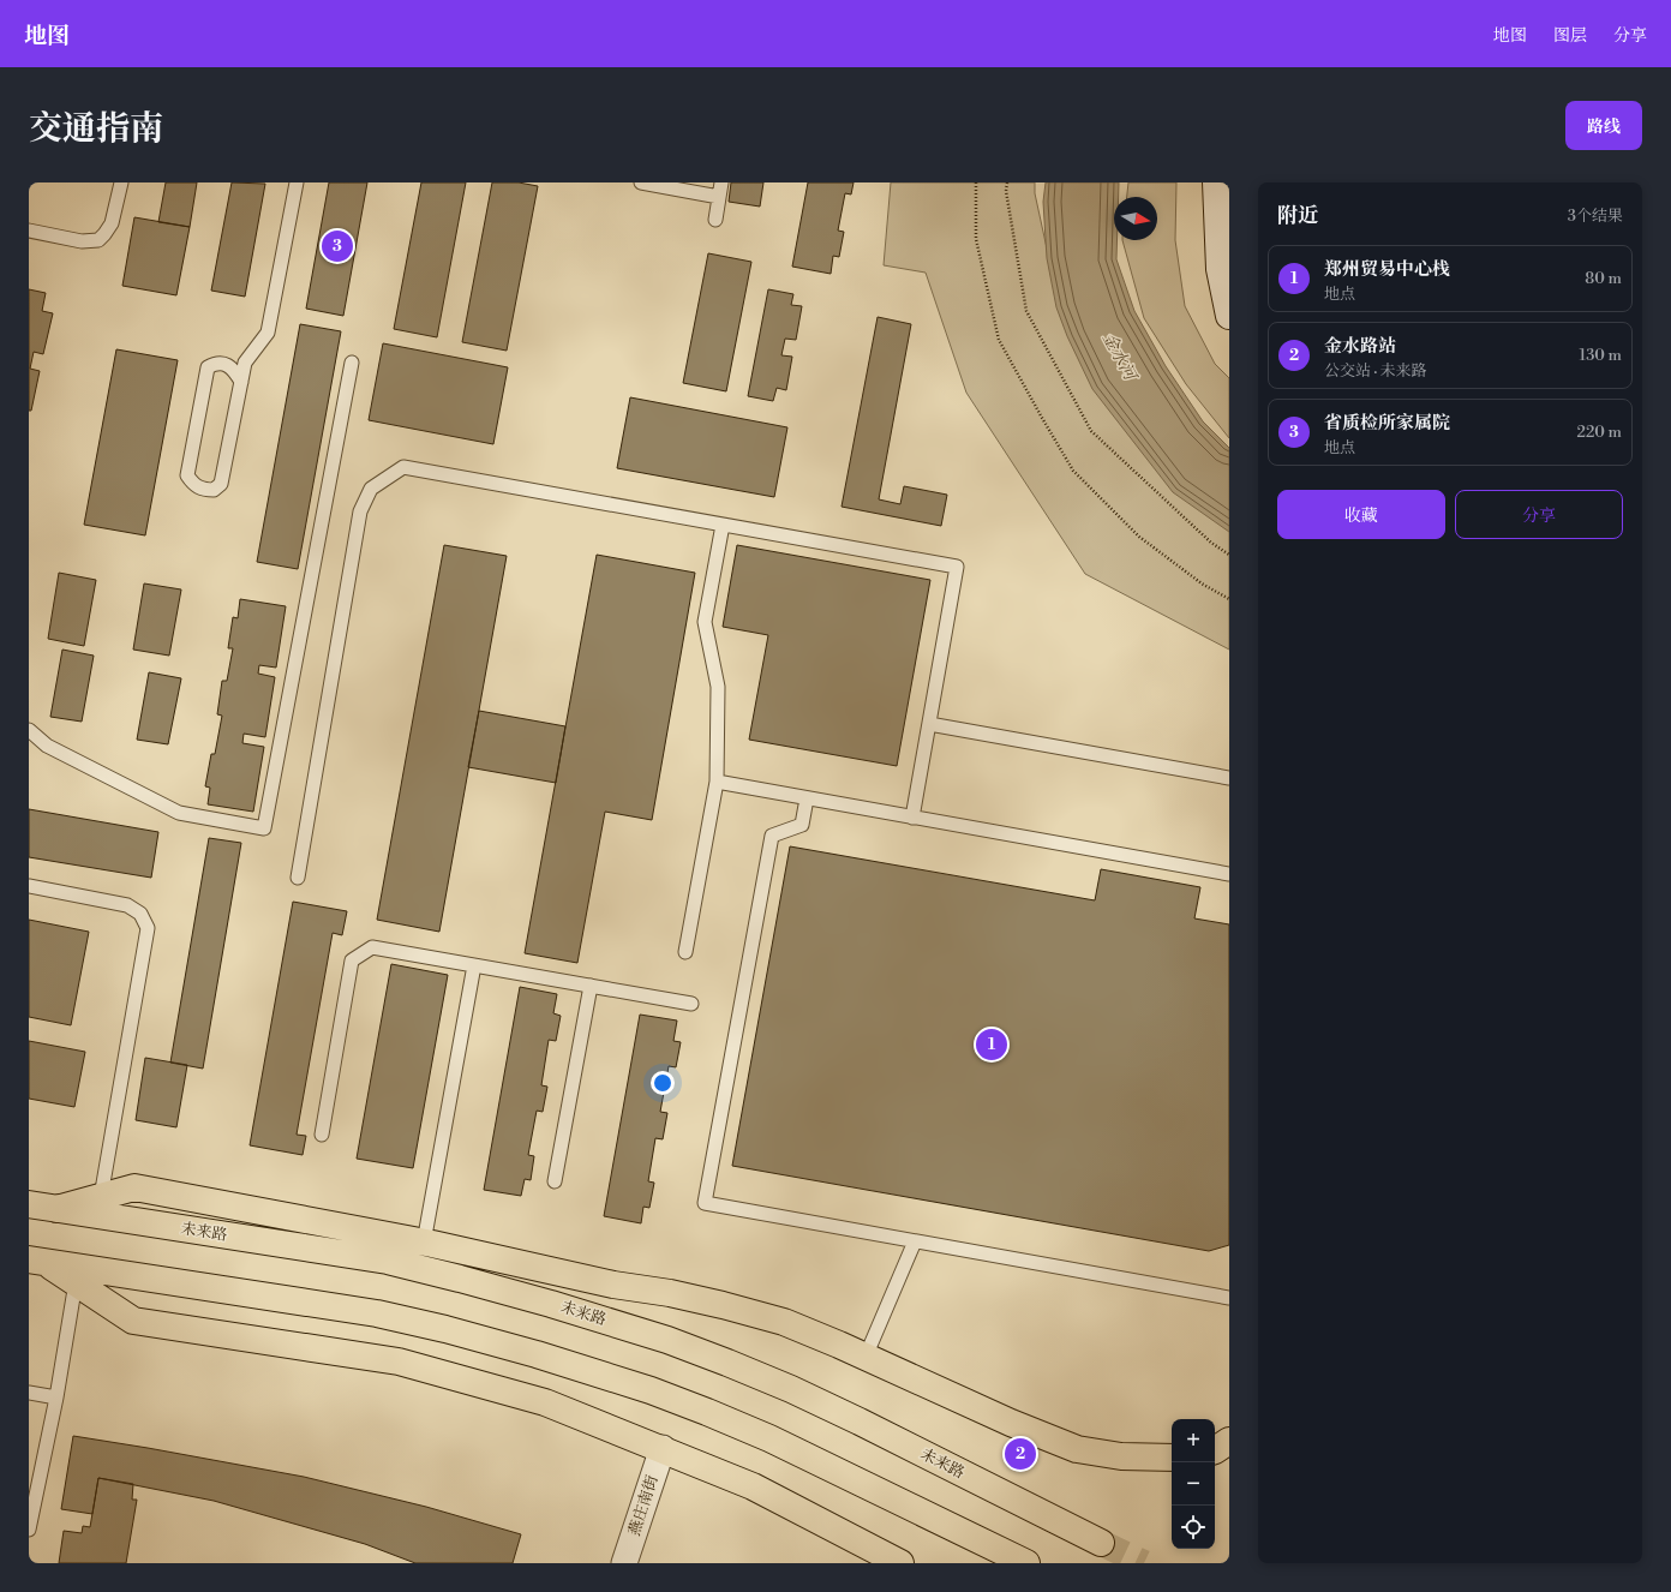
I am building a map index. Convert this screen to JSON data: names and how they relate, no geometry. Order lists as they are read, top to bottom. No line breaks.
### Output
{"streets":{"main road":["未来路"],"street":["燕庄南街"]},"water":["金水河"],"north":"right","page":{"header":"地图","nav":["地图","图层","分享"],"title":"交通指南","buttons":["路线",["收藏","分享"]],"heading":["附近","3个结果"],"pins":["3","1","2"],"list":[{"mark":"1","name":"郑州贸易中心栈","note":"地点","value":"80 m"},{"mark":"2","name":"金水路站","note":"公交站 · 未来路","value":"130 m"},{"mark":"3","name":"省质检所家属院","note":"地点","value":"220 m"}],"map_buttons":["+","−"]}}
